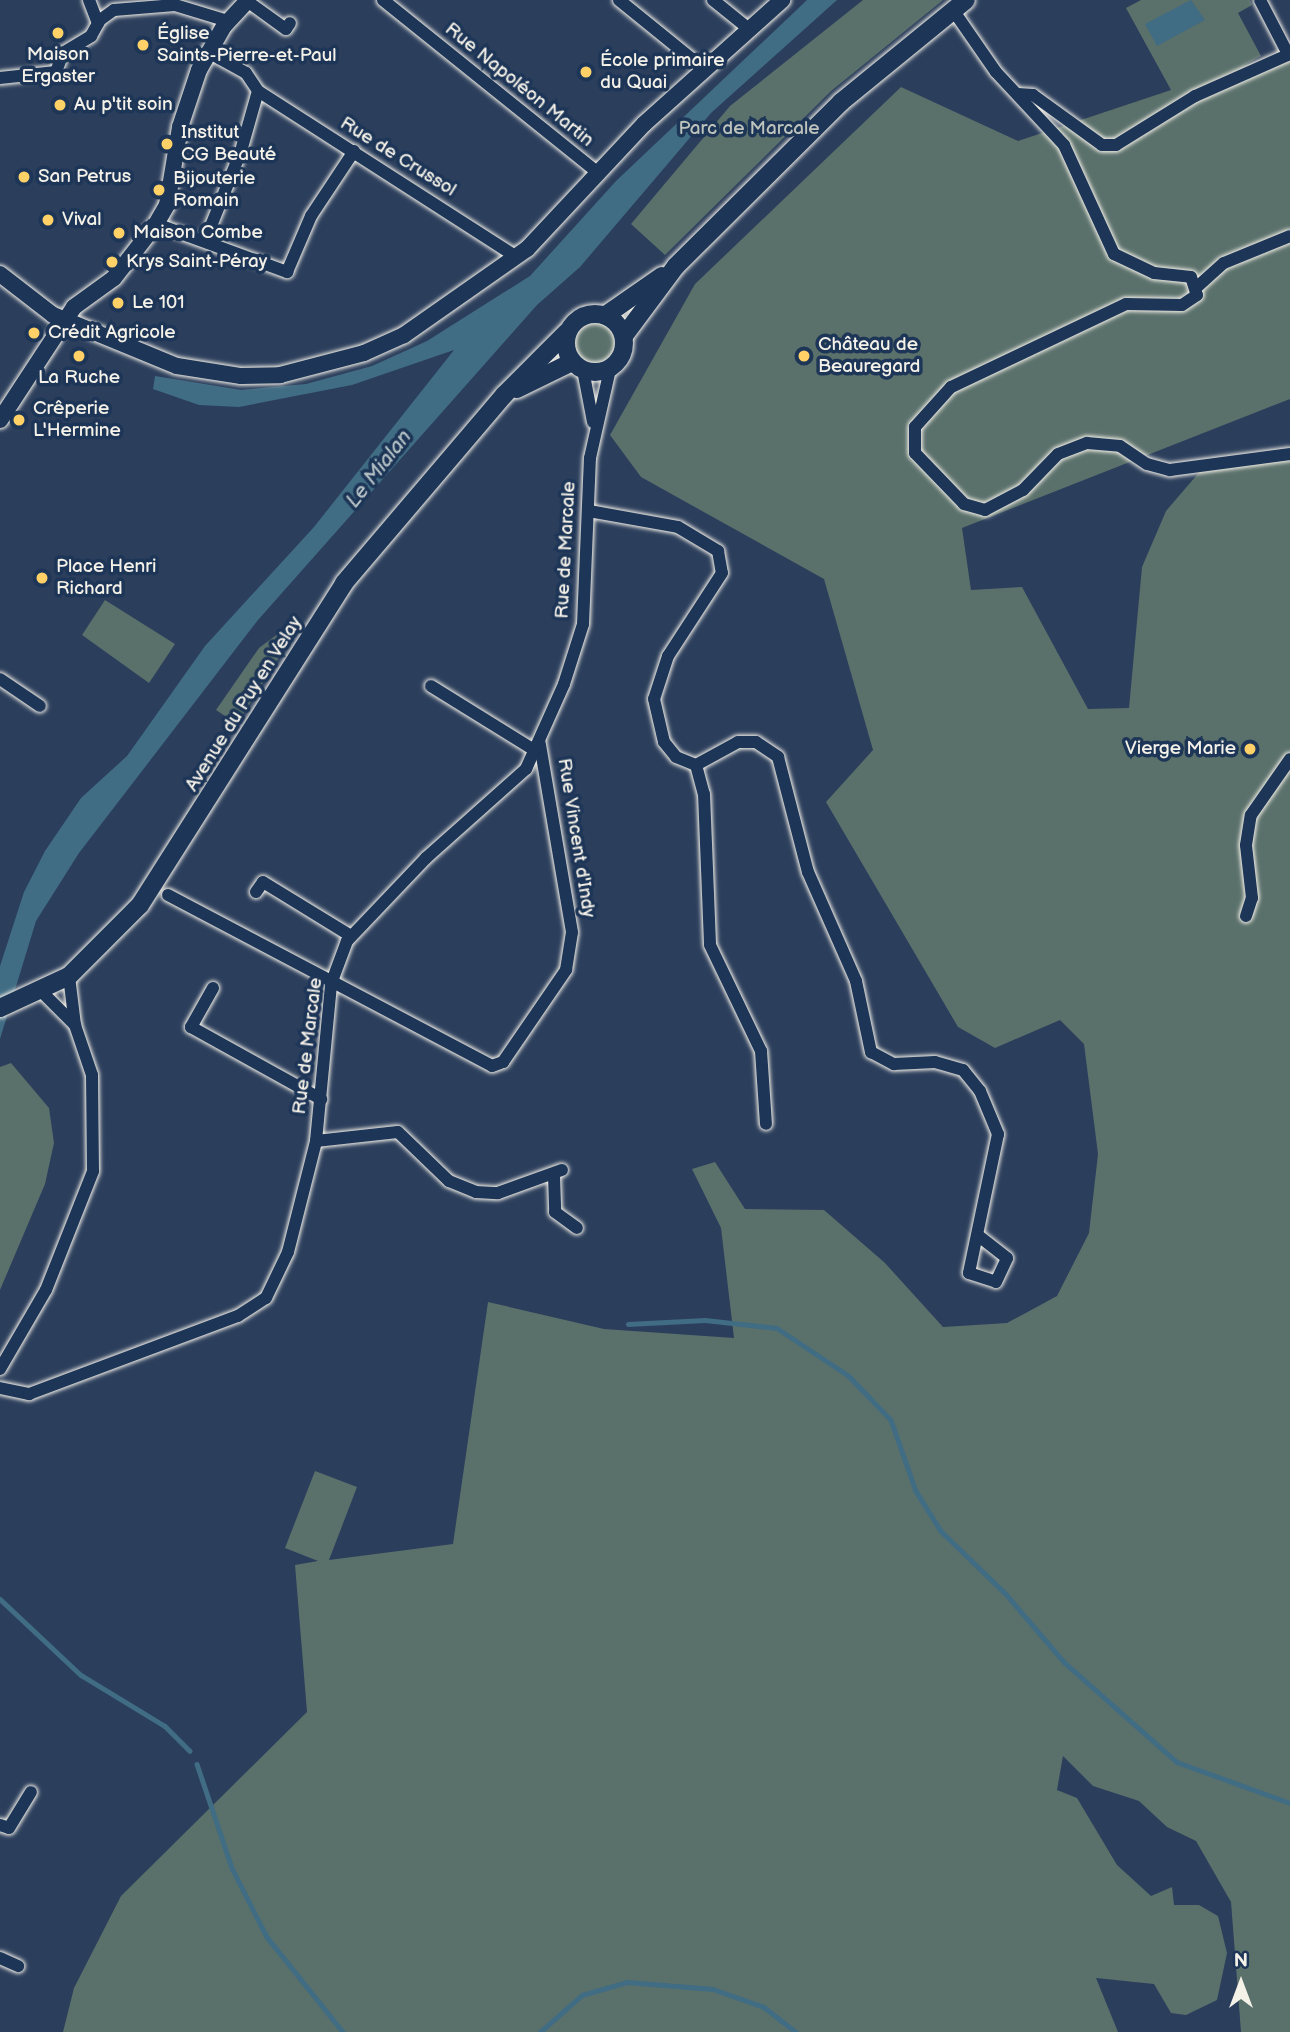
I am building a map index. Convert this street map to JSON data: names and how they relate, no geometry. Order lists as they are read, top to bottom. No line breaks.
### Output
{"streets":{"main road":["Avenue du Puy en Velay"],"street":["Rue Napoléon Martin","Rue de Crussol","Rue de Marcale","Rue Vincent d'Indy"]},"crossings":[["Rue de Marcale","Avenue du Puy en Velay"],["Rue de Marcale","Rue Vincent d'Indy"]],"water":["Le Mialan"],"parks":["Parc de Marcale"],"places":["Maison Ergaster","Église Saints-Pierre-et-Paul","École primaire du Quai","Au p'tit soin","Institut CG Beauté","San Petrus","Bijouterie Romain","Vival","Maison Combe","Krys Saint-Péray","Le 101","Crédit Agricole","La Ruche","Château de Beauregard","Crêperie L'Hermine","Place Henri Richard","Vierge Marie"],"north":"top"}
